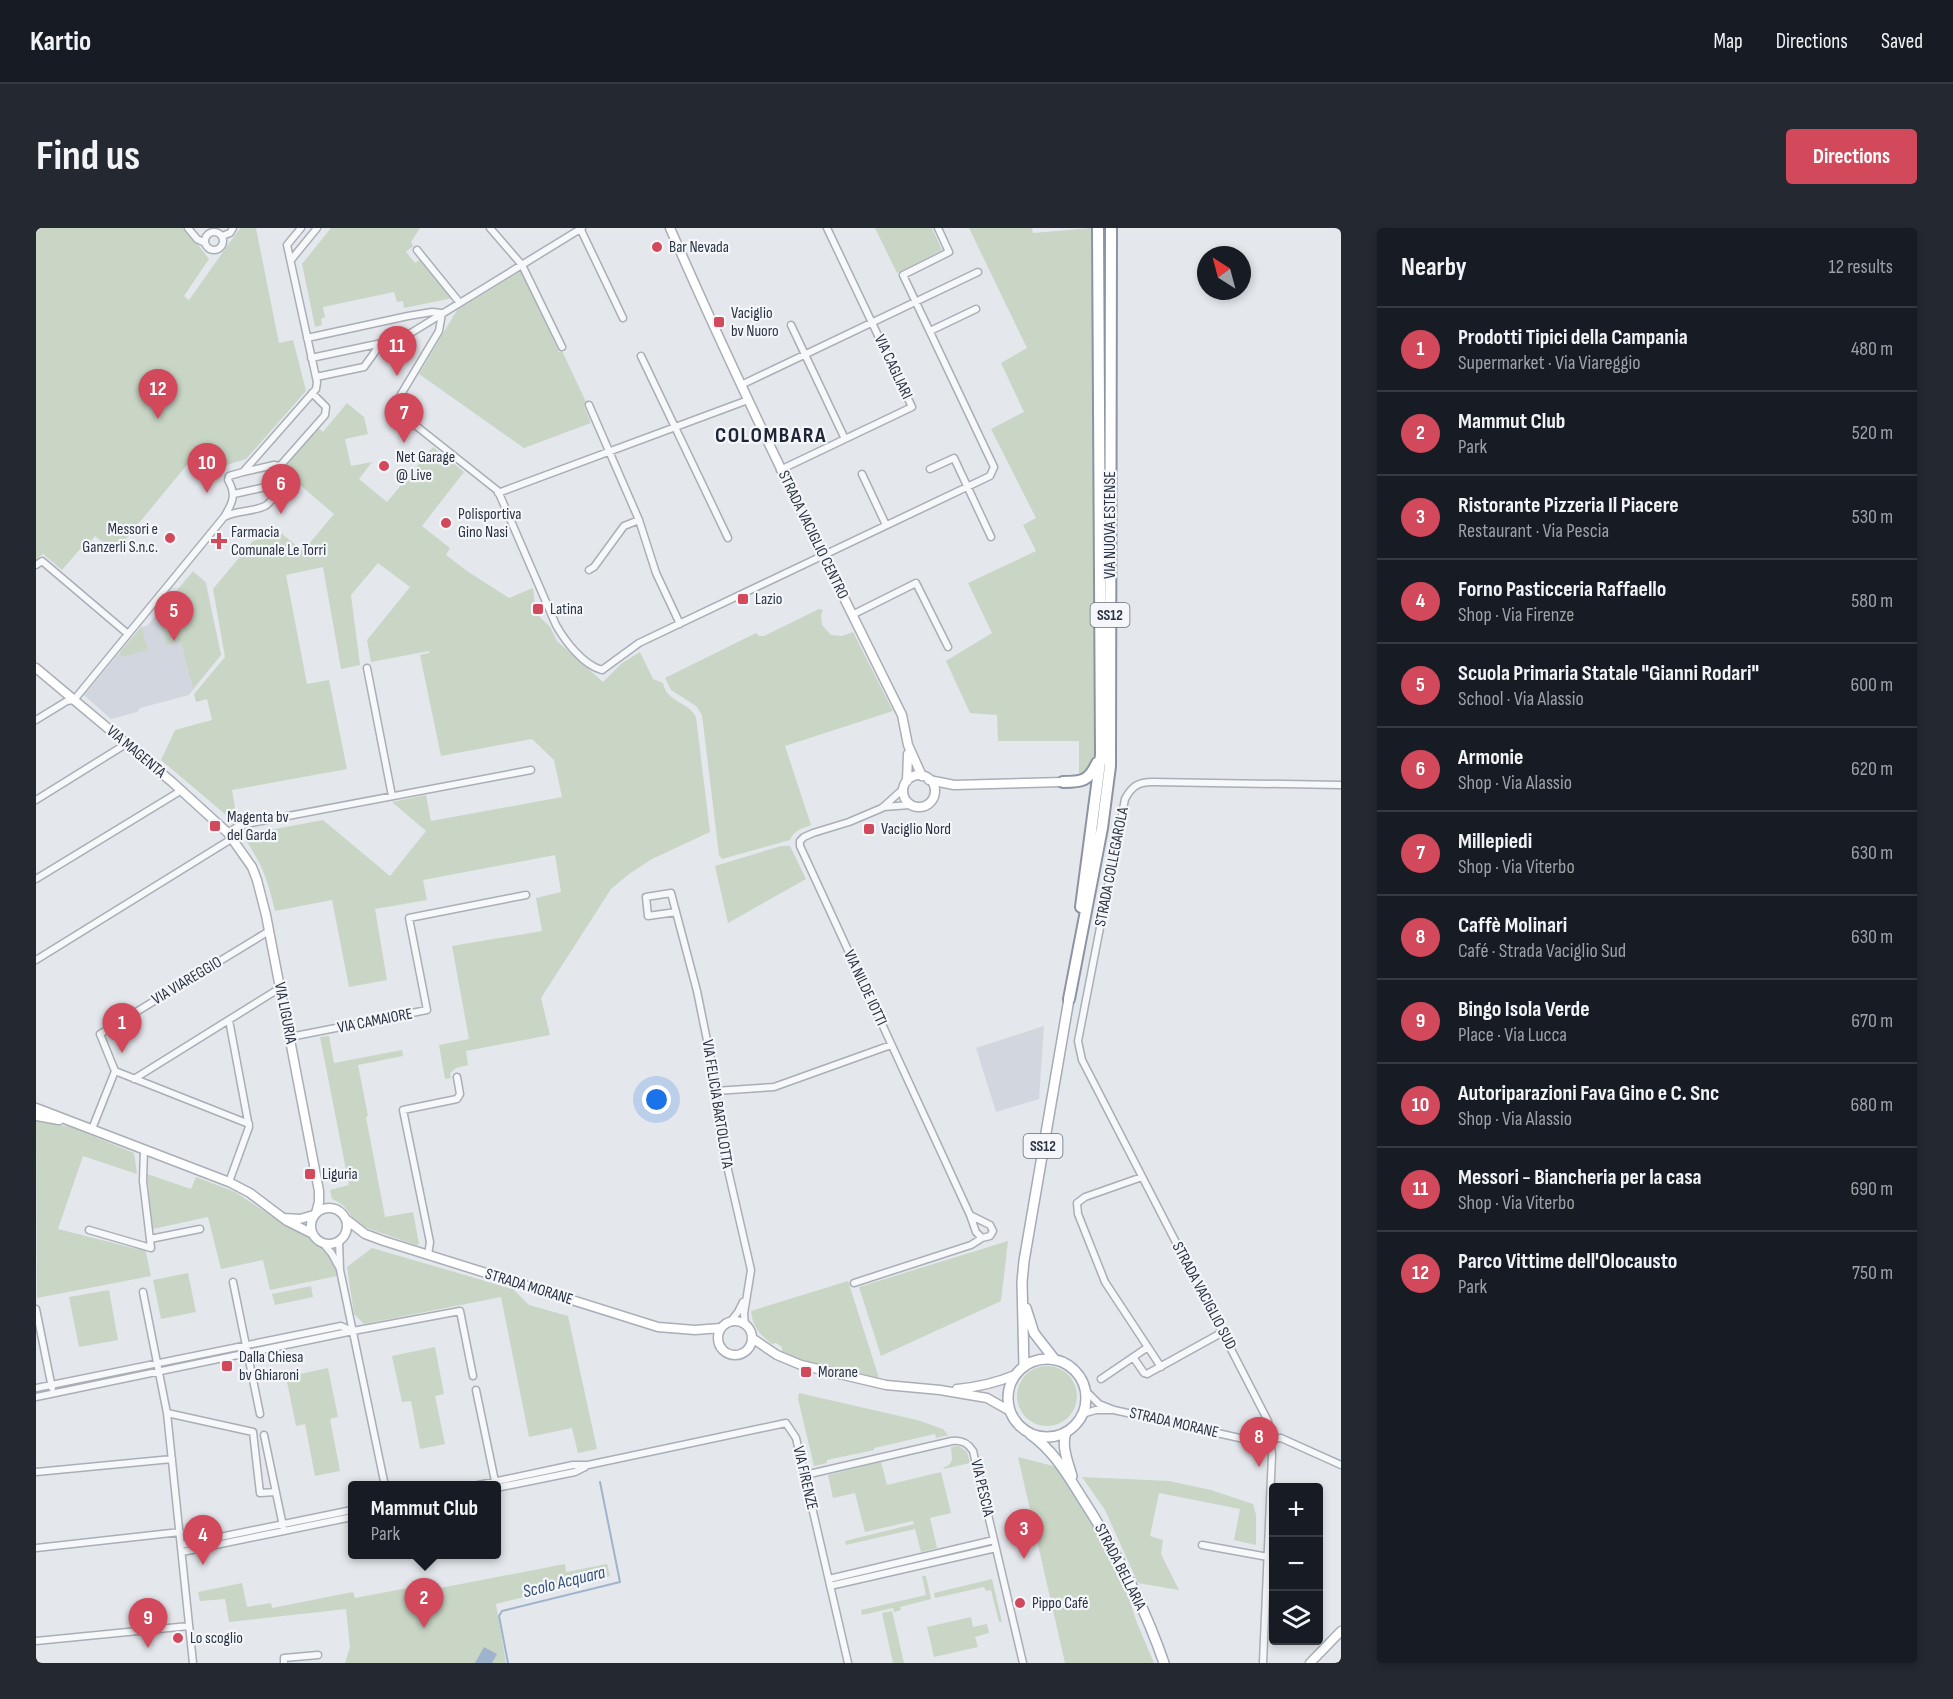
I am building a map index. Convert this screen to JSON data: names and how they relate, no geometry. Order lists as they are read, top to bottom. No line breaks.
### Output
{"streets":{"highway":["VIA NUOVA ESTENSE","SS12"],"main road":["STRADA BELLARIA"],"street":["VIA CAGLIARI","STRADA VACIGLIO CENTRO","VIA MAGENTA","STRADA COLLEGAROLA","VIA VIAREGGIO","VIA NILDE IOTTI","VIA LIGURIA","VIA CAMAIORE","VIA FELICIA BARTOLOTTA","STRADA MORANE","STRADA VACIGLIO SUD","VIA FIRENZE","VIA PESCIA"]},"crossings":[["VIA CAGLIARI","STRADA VACIGLIO CENTRO"],["VIA NUOVA ESTENSE","STRADA MORANE"],["VIA NUOVA ESTENSE","STRADA BELLARIA"],["STRADA VACIGLIO CENTRO","VIA NILDE IOTTI"],["VIA MAGENTA","VIA LIGURIA"],["STRADA COLLEGAROLA","STRADA VACIGLIO SUD"],["VIA VIAREGGIO","VIA LIGURIA"],["VIA LIGURIA","VIA CAMAIORE"],["VIA LIGURIA","STRADA MORANE"],["VIA FELICIA BARTOLOTTA","STRADA MORANE"],["STRADA MORANE","STRADA VACIGLIO SUD"],["STRADA MORANE","STRADA BELLARIA"],["VIA FIRENZE","VIA PESCIA"]],"districts":["COLOMBARA"],"water":["Scolo Acquara"],"places":{"other":["Bar Nevada","Net Garage @ Live","Polisportiva Gino Nasi","Messori e Ganzerli S.n.c.","Pippo Café","Lo scoglio"],"transit":["Vaciglio bv Nuoro","Lazio","Latina","Magenta bv del Garda","Vaciglio Nord","Liguria","Dalla Chiesa bv Ghiaroni","Morane"],"health":["Farmacia Comunale Le Torri"]},"north":"top left","page":{"header":"Kartio","nav":["Map","Directions","Saved"],"buttons":"Directions","title":"Find us","heading":["Nearby","12 results"],"list":[{"mark":"1","name":"Prodotti Tipici della Campania","note":"Supermarket · Via Viareggio","value":"480 m"},{"mark":"2","name":"Mammut Club","note":"Park","value":"520 m"},{"mark":"3","name":"Ristorante Pizzeria Il Piacere","note":"Restaurant · Via Pescia","value":"530 m"},{"mark":"4","name":"Forno Pasticceria Raffaello","note":"Shop · Via Firenze","value":"580 m"},{"mark":"5","name":"Scuola Primaria Statale \"Gianni Rodari\"","note":"School · Via Alassio","value":"600 m"},{"mark":"6","name":"Armonie","note":"Shop · Via Alassio","value":"620 m"},{"mark":"7","name":"Millepiedi","note":"Shop · Via Viterbo","value":"630 m"},{"mark":"8","name":"Caffè Molinari","note":"Café · Strada Vaciglio Sud","value":"630 m"},{"mark":"9","name":"Bingo Isola Verde","note":"Place · Via Lucca","value":"670 m"},{"mark":"10","name":"Autoriparazioni Fava Gino e C. Snc","note":"Shop · Via Alassio","value":"680 m"},{"mark":"11","name":"Messori - Biancheria per la casa","note":"Shop · Via Viterbo","value":"690 m"},{"mark":"12","name":"Parco Vittime dell'Olocausto","note":"Park","value":"750 m"}],"pins":["11","12","7","10","6","5","1","8","3","4","2","9"],"popup":["Mammut Club","Park"],"map_buttons":["+","−"]}}
